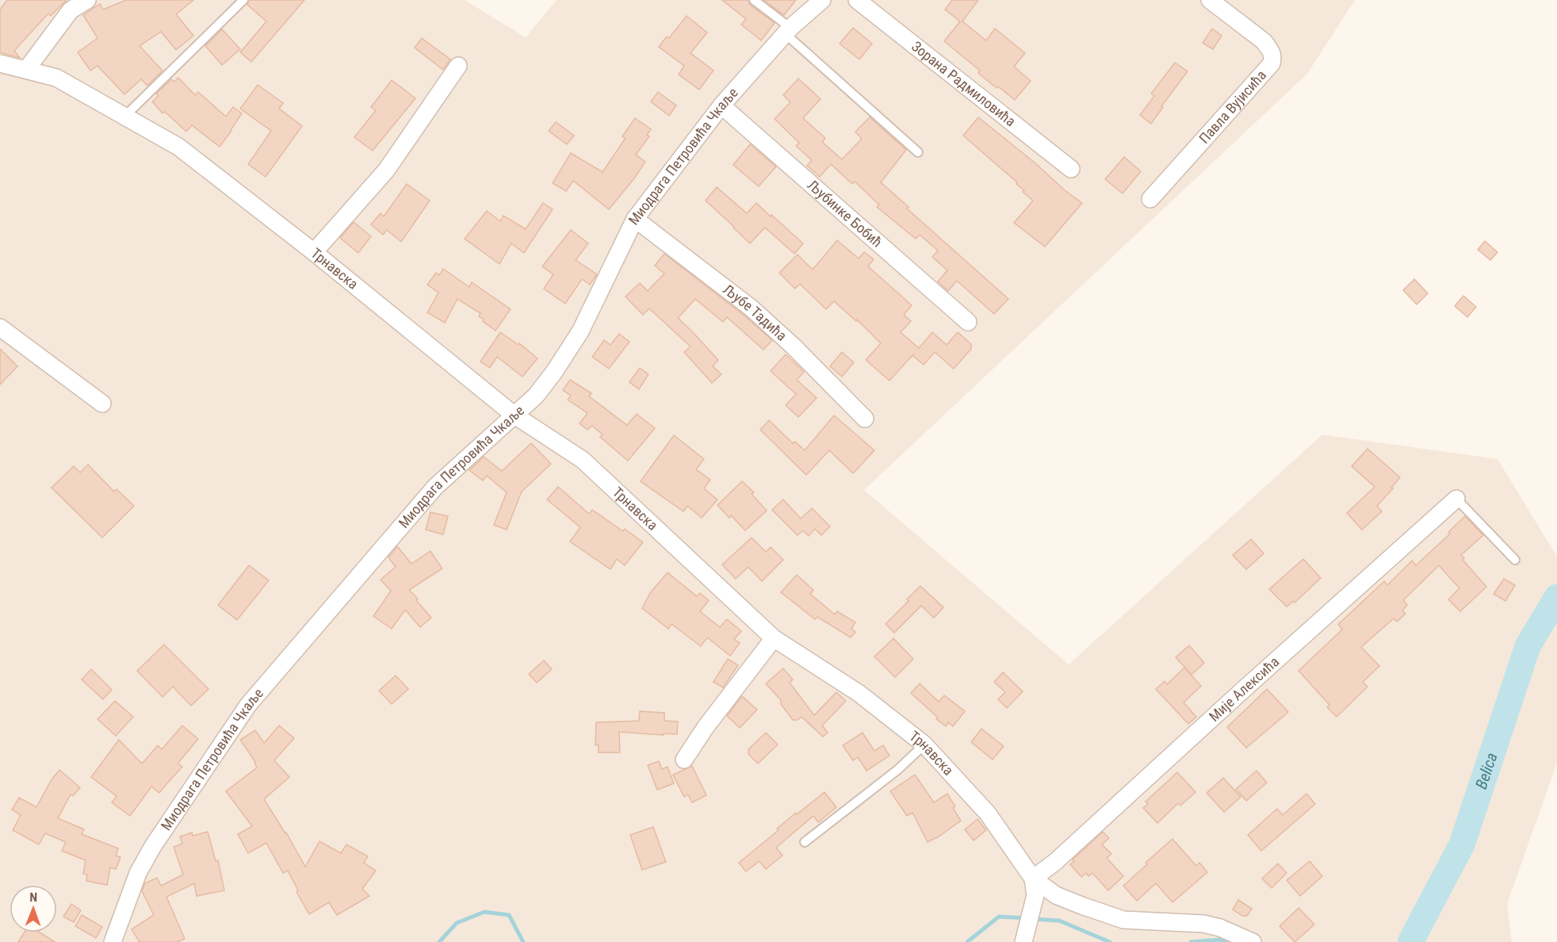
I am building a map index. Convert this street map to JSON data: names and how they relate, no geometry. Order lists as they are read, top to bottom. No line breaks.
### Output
{"streets":{"street":["Зорана Радмиловића","Павла Вујисића","Миодрага Петровића Чкаље","Љубинке Бобић","Трнавска","Љубе Тадића","Мије Алексића"]},"crossings":[["Миодрага Петровића Чкаље","Љубинке Бобић"],["Миодрага Петровића Чкаље","Трнавска"],["Миодрага Петровића Чкаље","Љубе Тадића"],["Трнавска","Мије Алексића"]],"water":["Belica"],"north":"top"}
